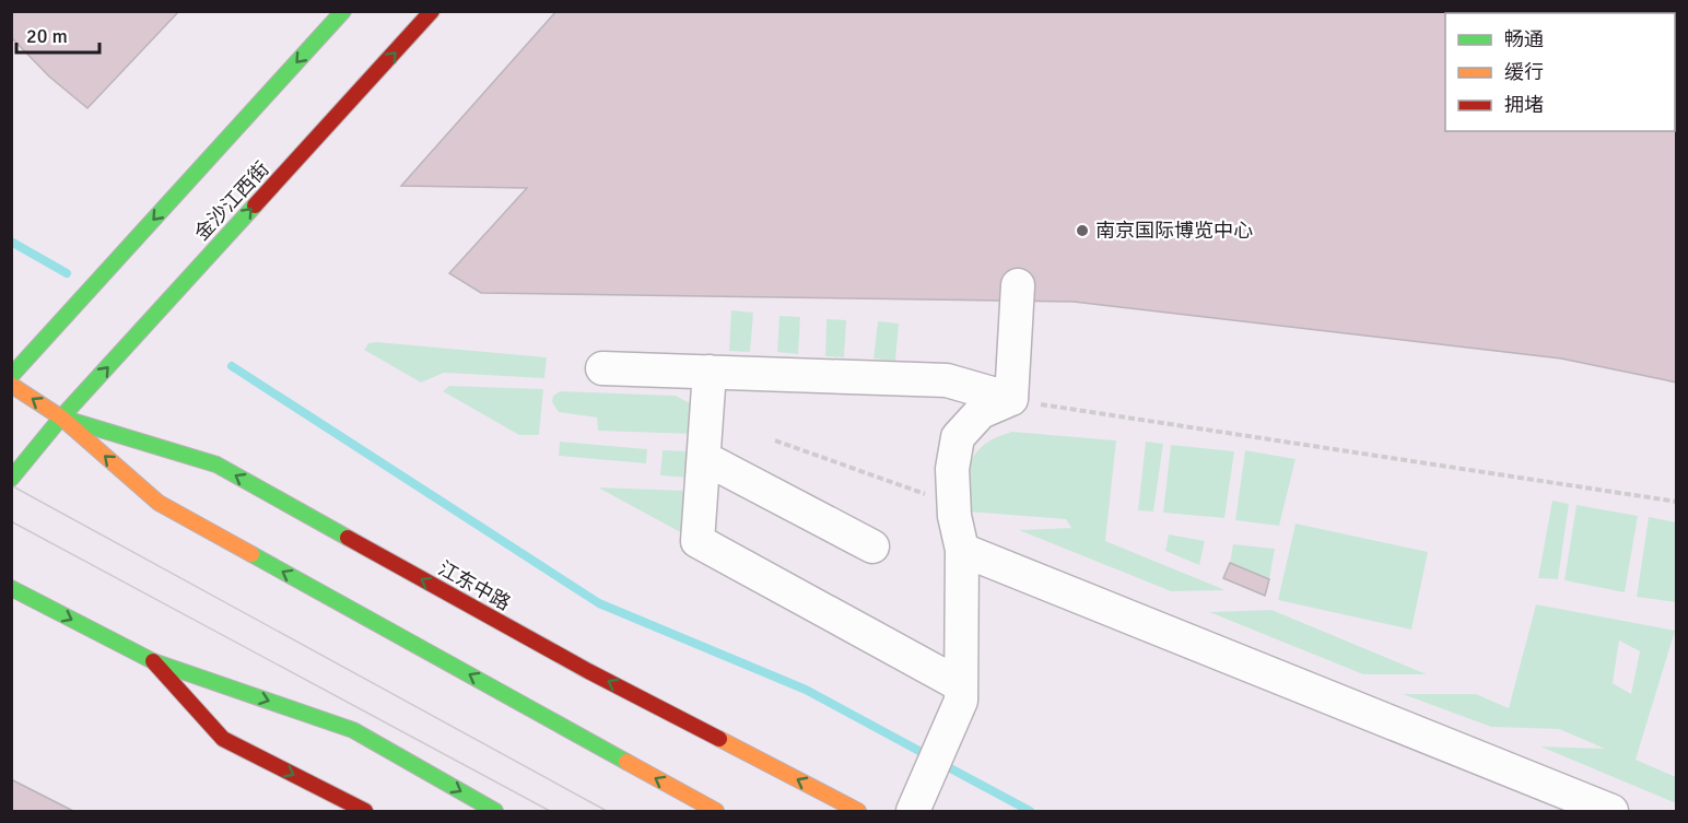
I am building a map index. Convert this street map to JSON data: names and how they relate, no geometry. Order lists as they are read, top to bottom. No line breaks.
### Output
{"streets":{"street":["金沙江西街","江东中路"]},"crossings":[["金沙江西街","江东中路"]],"one_way":["江东中路"],"places":["南京国际博览中心"],"legend":["畅通","缓行","拥堵"],"scale_bar":"20 m"}
